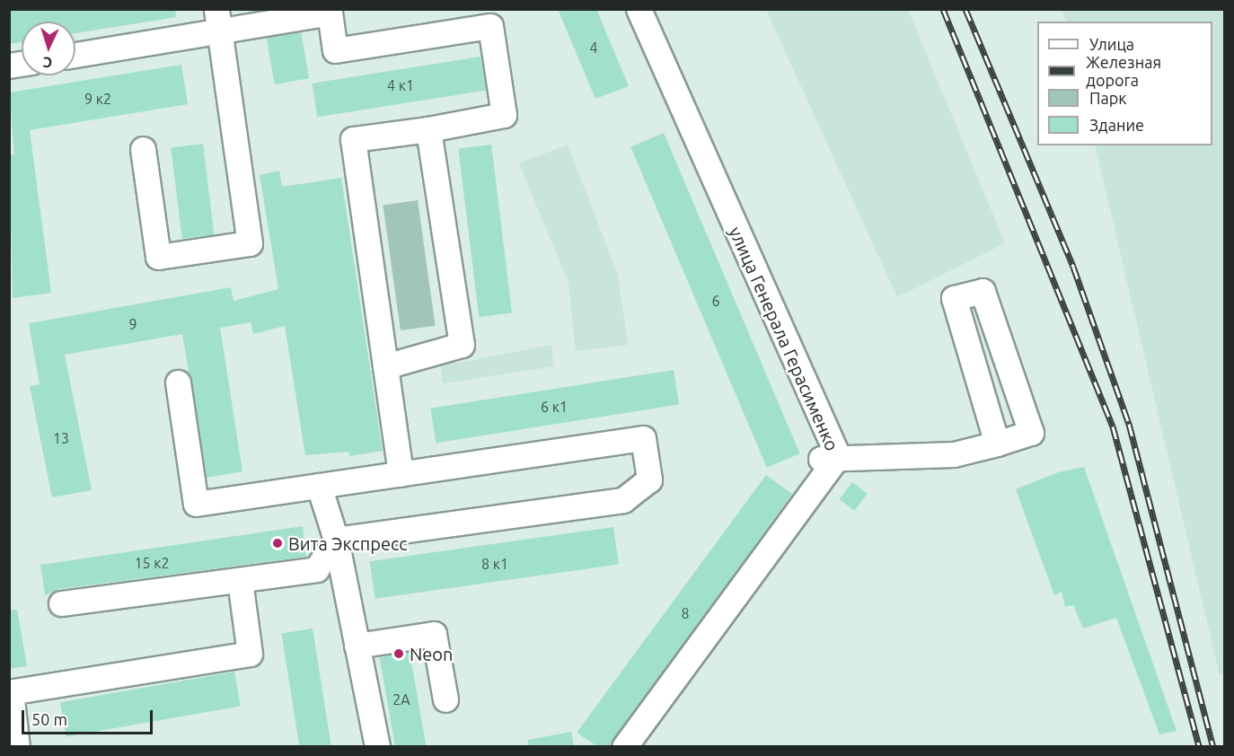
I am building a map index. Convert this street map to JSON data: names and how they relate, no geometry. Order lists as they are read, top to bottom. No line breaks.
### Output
{"streets":{"street":["улица Генерала Герасименко"]},"places":["Вита Экспресс","Neon"],"house_numbers":["4","4 к1","9 к2","6","9","6 к1","13","15 к2","8 к1","8","2А"],"legend":["Улица","Железная дорога","Парк","Здание"],"scale_bar":"50 m","north":"bottom"}
